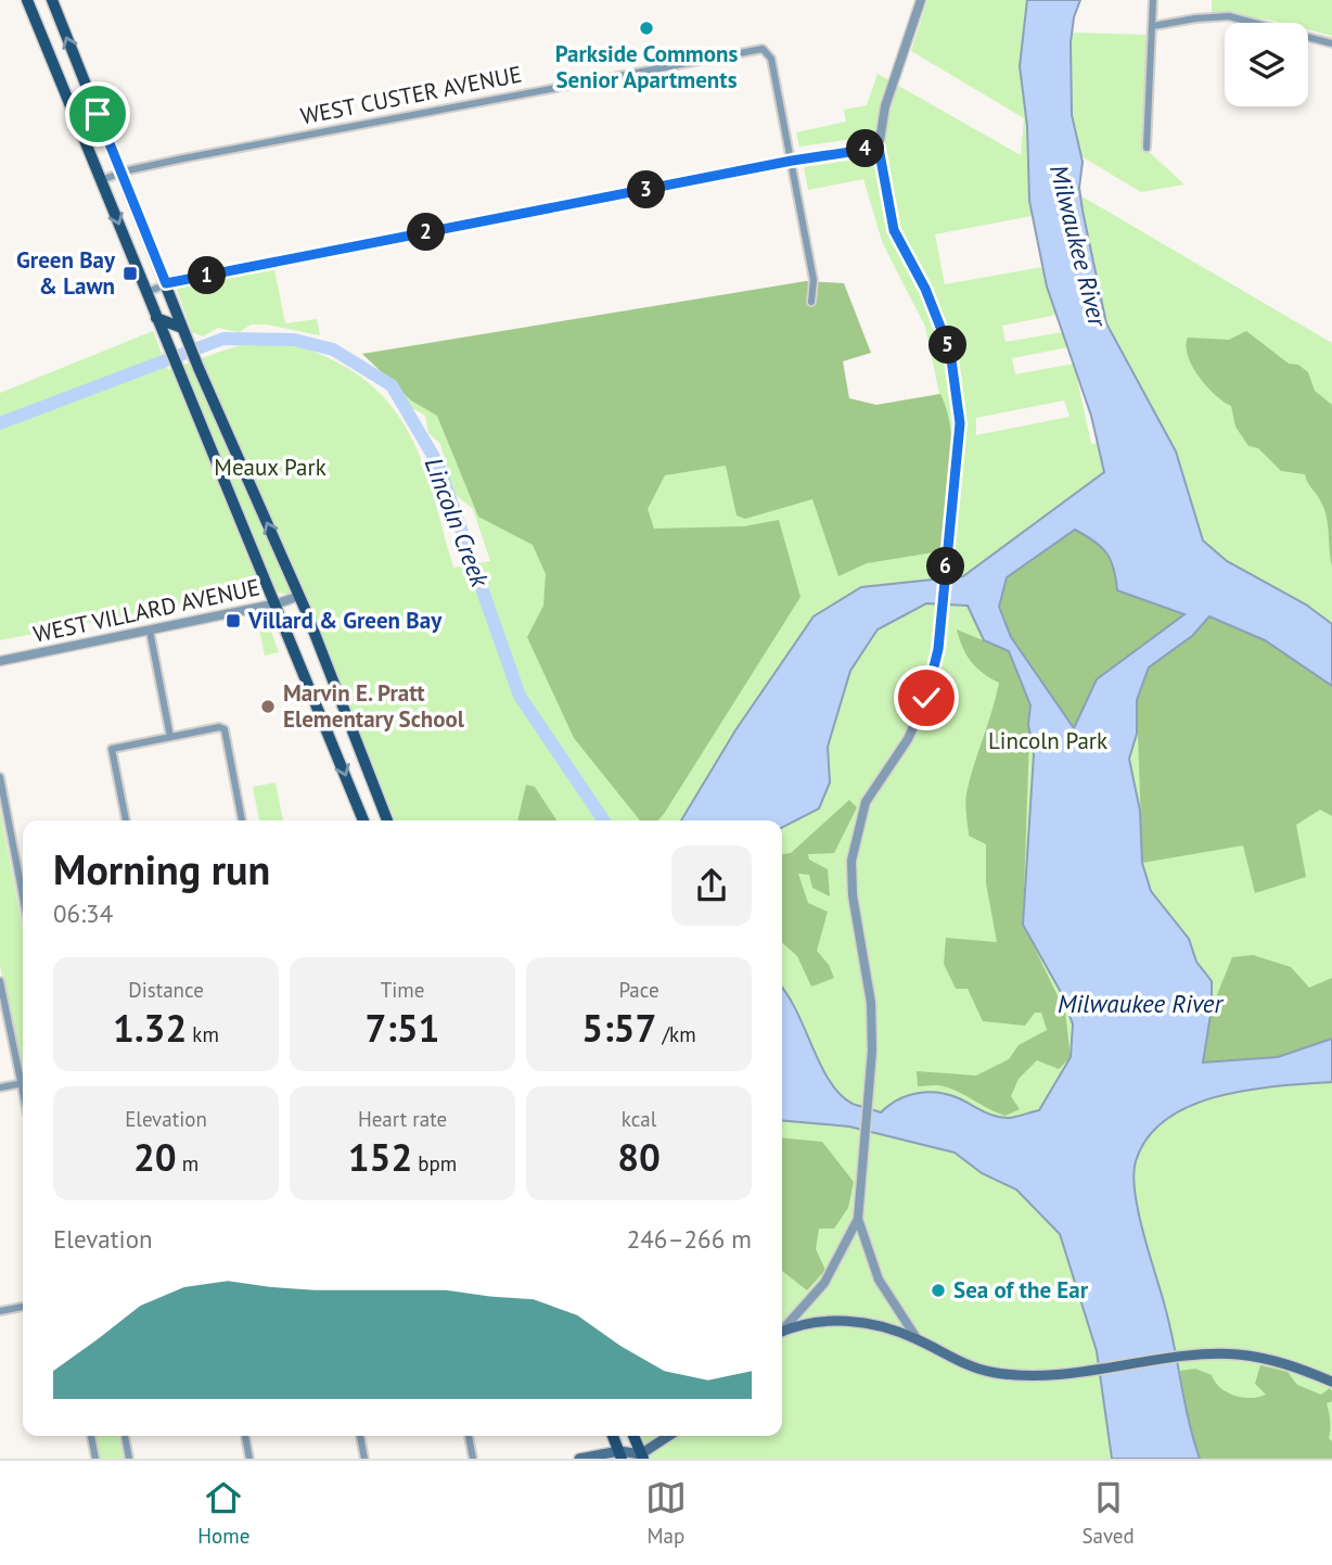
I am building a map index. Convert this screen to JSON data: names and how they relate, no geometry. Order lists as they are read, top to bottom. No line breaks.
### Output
{"streets":{"street":["WEST CUSTER AVENUE","WEST VILLARD AVENUE"]},"water":["Milwaukee River","Lincoln Creek"],"parks":["Meaux Park","Lincoln Park"],"places":{"other":["Parkside Commons Senior Apartments","Marvin E. Pratt Elementary School","Sea of the Ear"],"transit":["Green Bay & Lawn","Villard & Green Bay"]},"page":{"pins":["4","3","2","1","5","6"],"heading":["Morning run","06:34"],"stats":[["Distance","1.32 km"],["Time","7:51"],["Pace","5:57 /km"],["Elevation","20 m"],["Heart rate","152 bpm"],["kcal","80"]],"chart":["Elevation","246–266 m"],"tabs":["Home","Map","Saved"]}}
